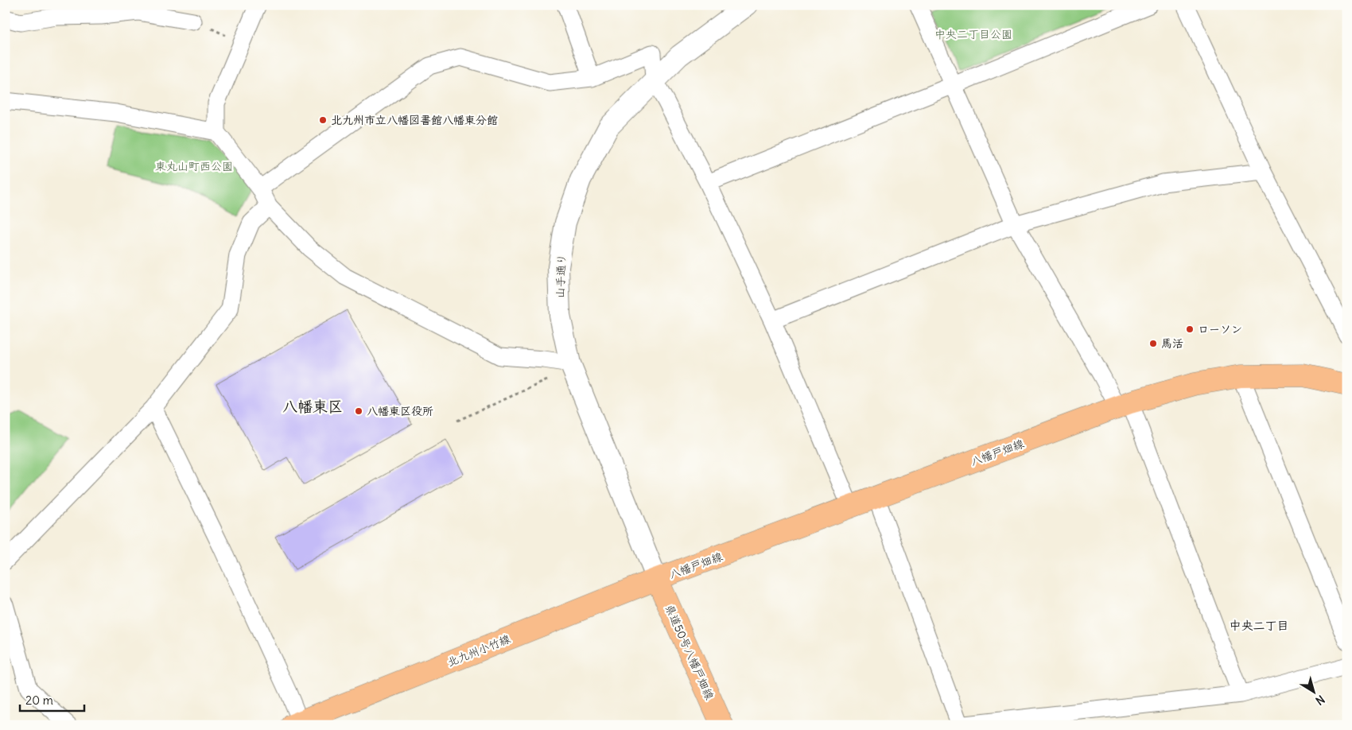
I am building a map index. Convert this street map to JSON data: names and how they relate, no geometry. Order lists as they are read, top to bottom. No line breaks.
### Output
{"streets":{"main road":["八幡戸畑線","北九州小竹線","県道50号八幡戸畑線"],"street":["山手通り"]},"crossings":[["山手通り","八幡戸畑線"],["山手通り","北九州小竹線"],["山手通り","県道50号八幡戸畑線"],["八幡戸畑線","北九州小竹線"],["八幡戸畑線","県道50号八幡戸畑線"],["北九州小竹線","県道50号八幡戸畑線"]],"districts":["八幡東区","中央二丁目"],"parks":["中央二丁目公園","東丸山町西公園"],"places":["北九州市立八幡図書館八幡東分館","ローソン","馬活","八幡東区役所"],"scale_bar":"20 m","north":"bottom right"}
